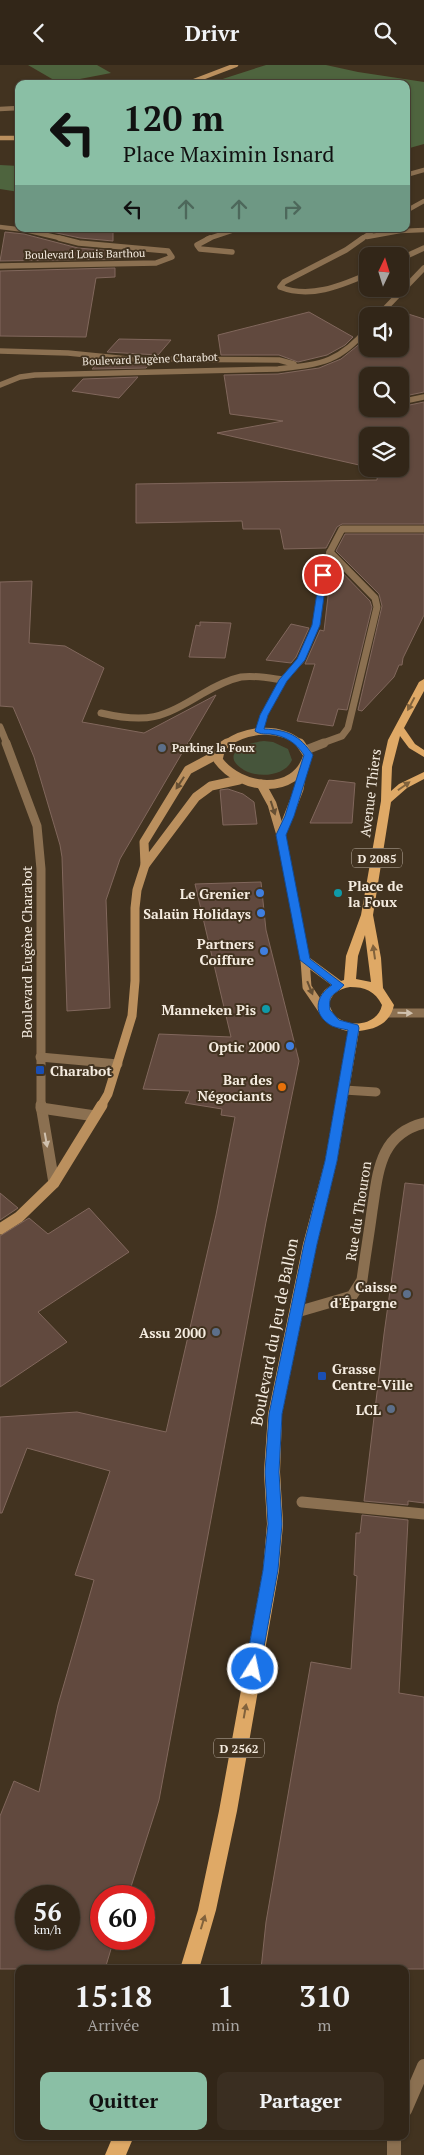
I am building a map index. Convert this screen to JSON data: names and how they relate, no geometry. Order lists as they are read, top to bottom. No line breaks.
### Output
{"streets":{"main road":["Avenue Thiers","D 2085","Boulevard du Jeu de Ballon","D 2562"],"street":["Boulevard Louis Barthou","Boulevard Eugène Charabot","Rue du Thouron"]},"crossings":[["Avenue Thiers","Boulevard du Jeu de Ballon"],["Rue du Thouron","Boulevard du Jeu de Ballon"]],"one_way":["Boulevard du Jeu de Ballon"],"places":{"other":["Parking la Foux","Le Grenier","Place de la Foux","Salaün Holidays","Partners Coiffure","Manneken Pis","Optic 2000","Bar des Négociants","Caisse d'Épargne","Assu 2000","LCL"],"transit":["Charabot","Grasse Centre-Ville"]},"north":"top","page":{"header":"Drivr","turn":["120 m","Place Maximin Isnard"],"speed":"56 km/h","limit":"60","eta":["15:18","Arrivée","1","min","310","m"],"buttons":["Quitter","Partager"]}}
